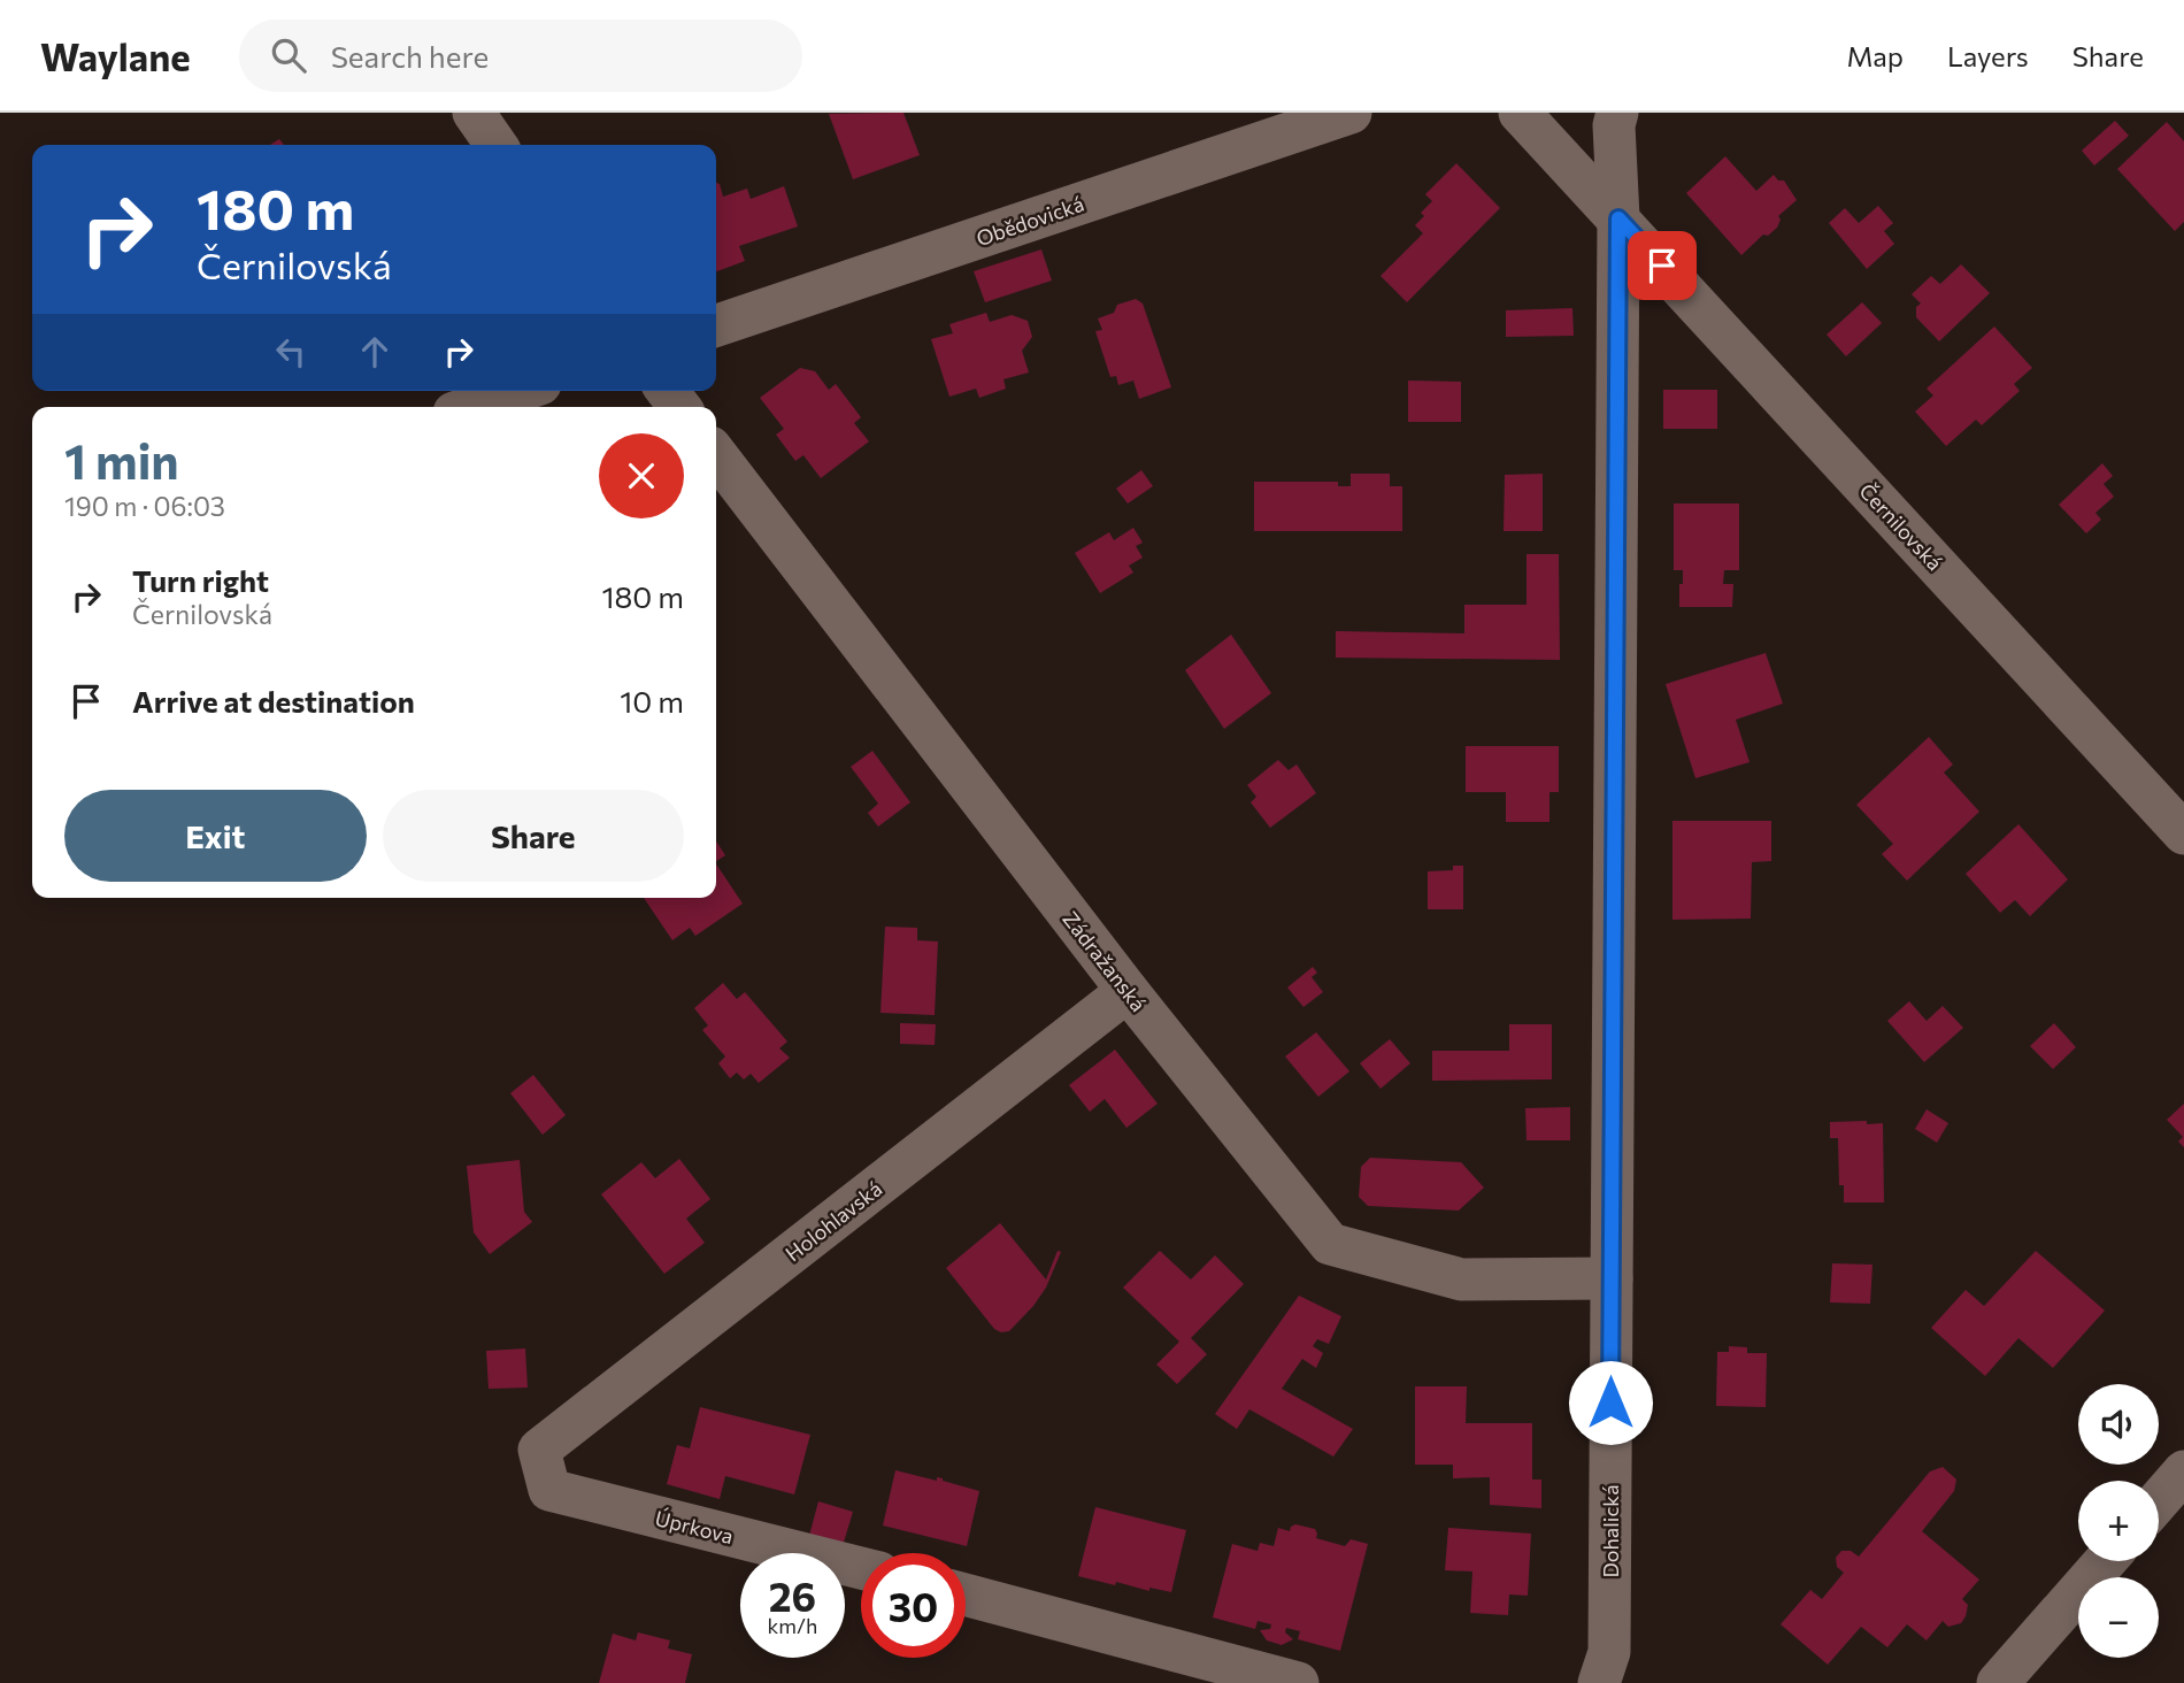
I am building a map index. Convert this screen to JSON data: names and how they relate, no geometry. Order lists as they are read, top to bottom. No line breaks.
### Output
{"streets":{"street":["Obědovická","Černilovská","Zádražanská","Holohlavská","Úprkova","Dohalická"]},"crossings":[["Černilovská","Dohalická"],["Zádražanská","Holohlavská"],["Zádražanská","Dohalická"],["Holohlavská","Úprkova"]],"page":{"header":"Waylane","search":"Search here","nav":["Map","Layers","Share"],"turn":["180 m","Černilovská"],"heading":["1 min","190 m · 06:03"],"list":[{"name":"Turn right","note":"Černilovská","value":"180 m"},{"name":"Arrive at destination","value":"10 m"}],"buttons":["Exit","Share"],"map_buttons":["+","−"],"speed":"26 km/h","limit":"30"}}
